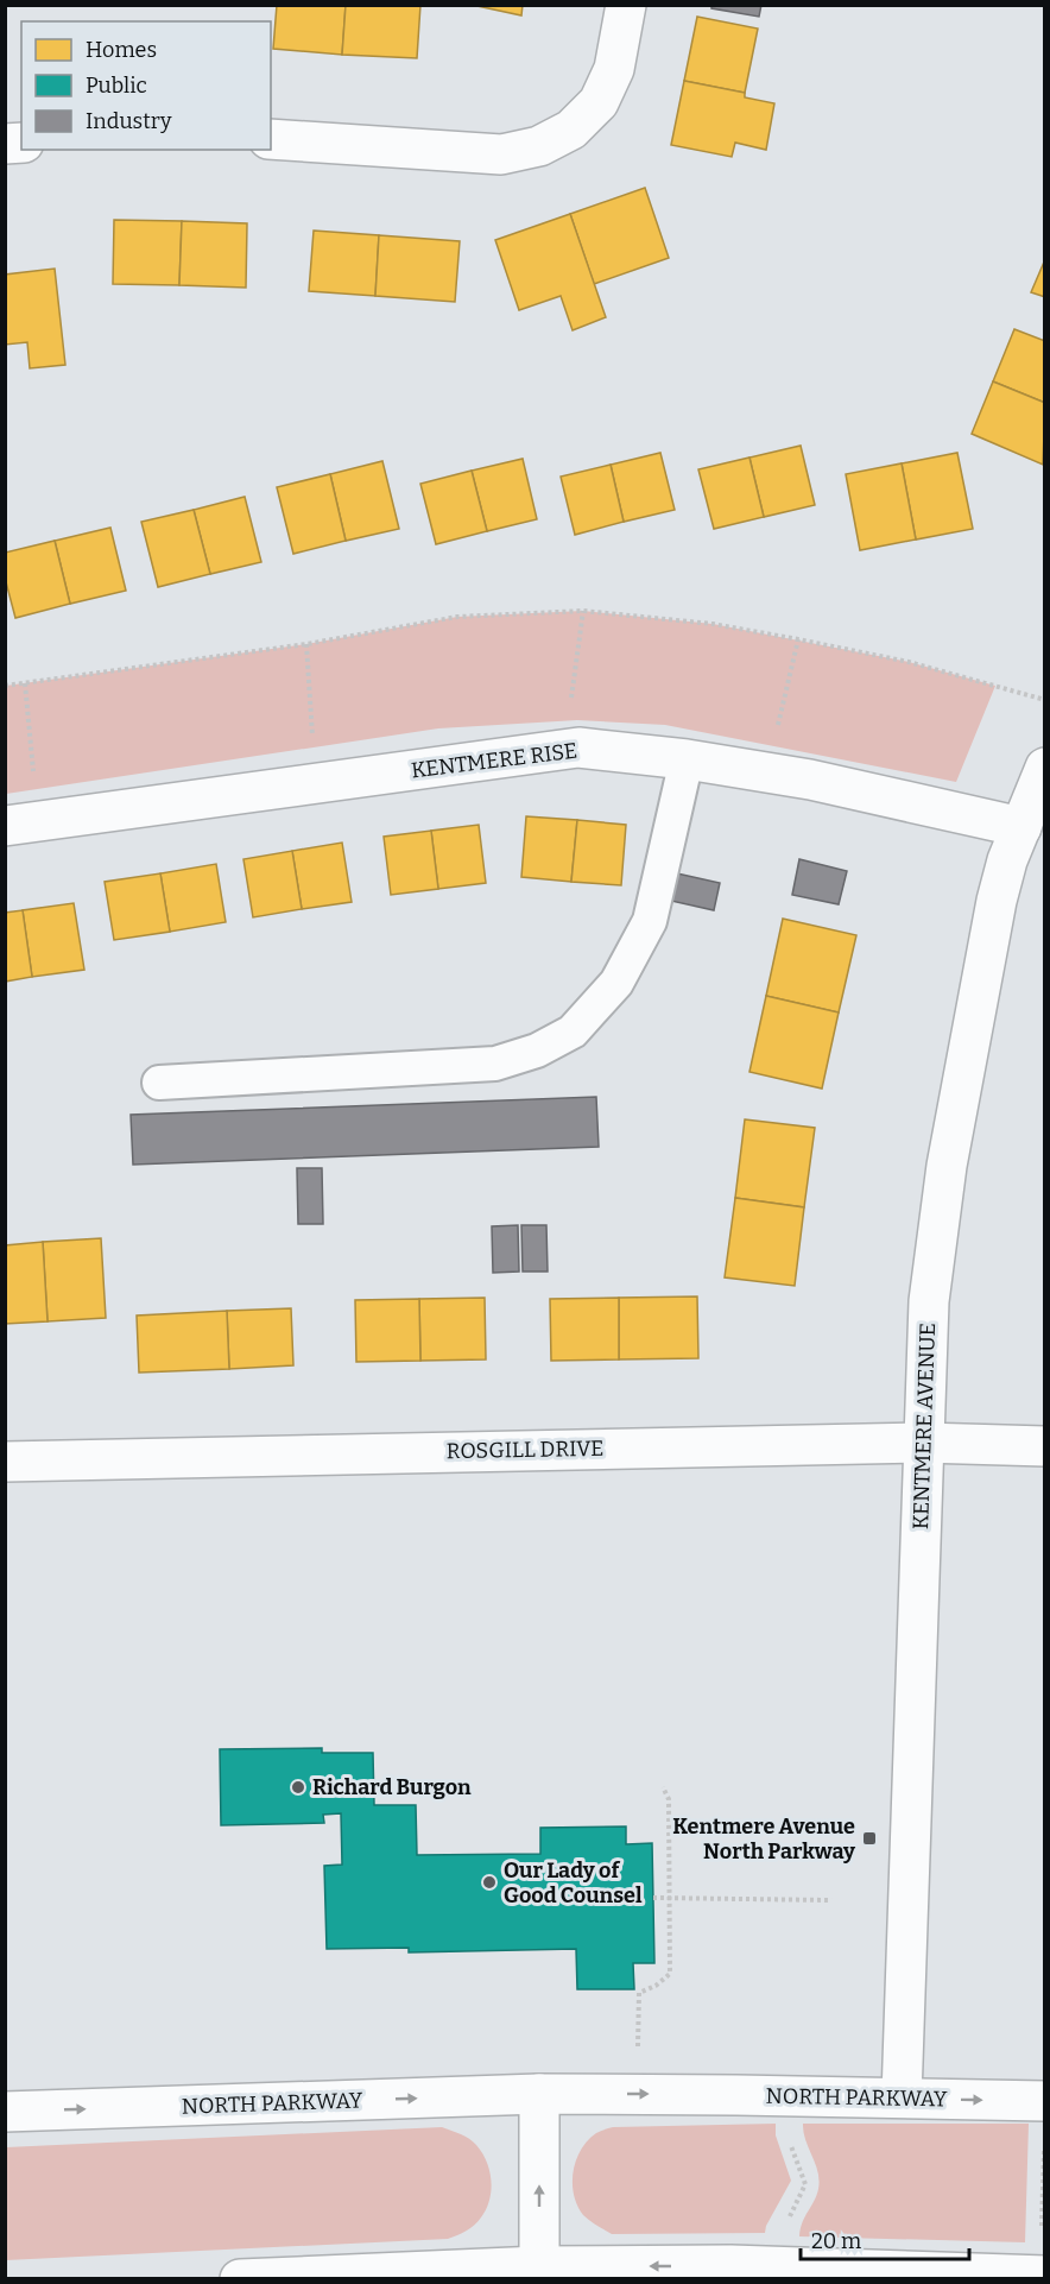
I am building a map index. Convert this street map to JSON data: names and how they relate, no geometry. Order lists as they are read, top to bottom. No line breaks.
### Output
{"streets":{"street":["KENTMERE RISE","KENTMERE AVENUE","ROSGILL DRIVE","NORTH PARKWAY"]},"crossings":[["KENTMERE RISE","KENTMERE AVENUE"],["KENTMERE AVENUE","ROSGILL DRIVE"],["KENTMERE AVENUE","NORTH PARKWAY"]],"places":{"other":["Richard Burgon","Our Lady of Good Counsel"],"transit":["Kentmere Avenue North Parkway"]},"legend":["Homes","Public","Industry"],"scale_bar":"20 m"}
